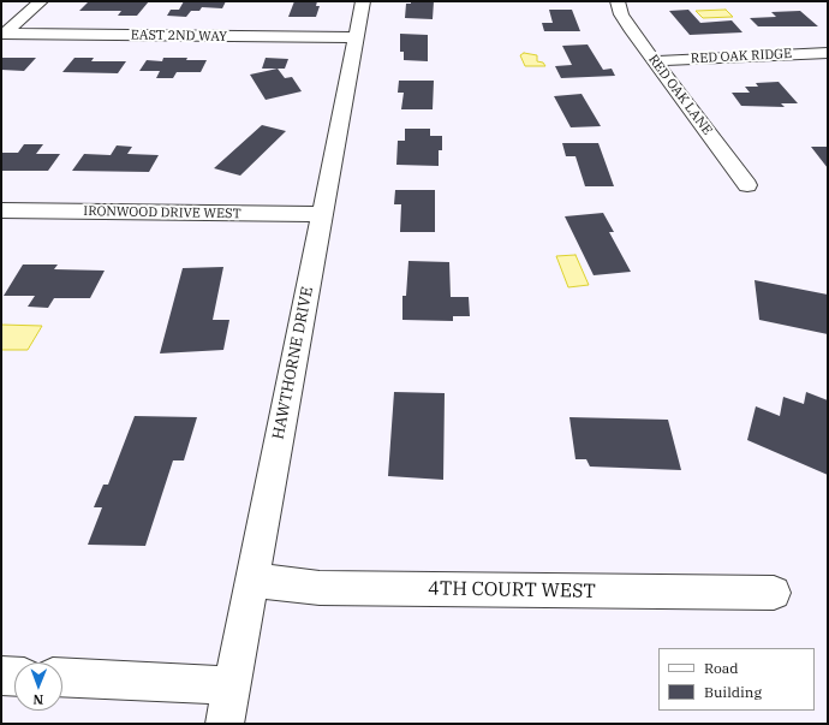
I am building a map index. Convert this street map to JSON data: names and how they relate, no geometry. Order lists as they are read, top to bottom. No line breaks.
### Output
{"streets":{"street":["EAST 2ND WAY","RED OAK RIDGE","RED OAK LANE","IRONWOOD DRIVE WEST","HAWTHORNE DRIVE","4TH COURT WEST"]},"crossings":[["EAST 2ND WAY","HAWTHORNE DRIVE"],["RED OAK RIDGE","RED OAK LANE"],["IRONWOOD DRIVE WEST","HAWTHORNE DRIVE"],["HAWTHORNE DRIVE","4TH COURT WEST"]],"legend":["Road","Building"],"north":"bottom"}
